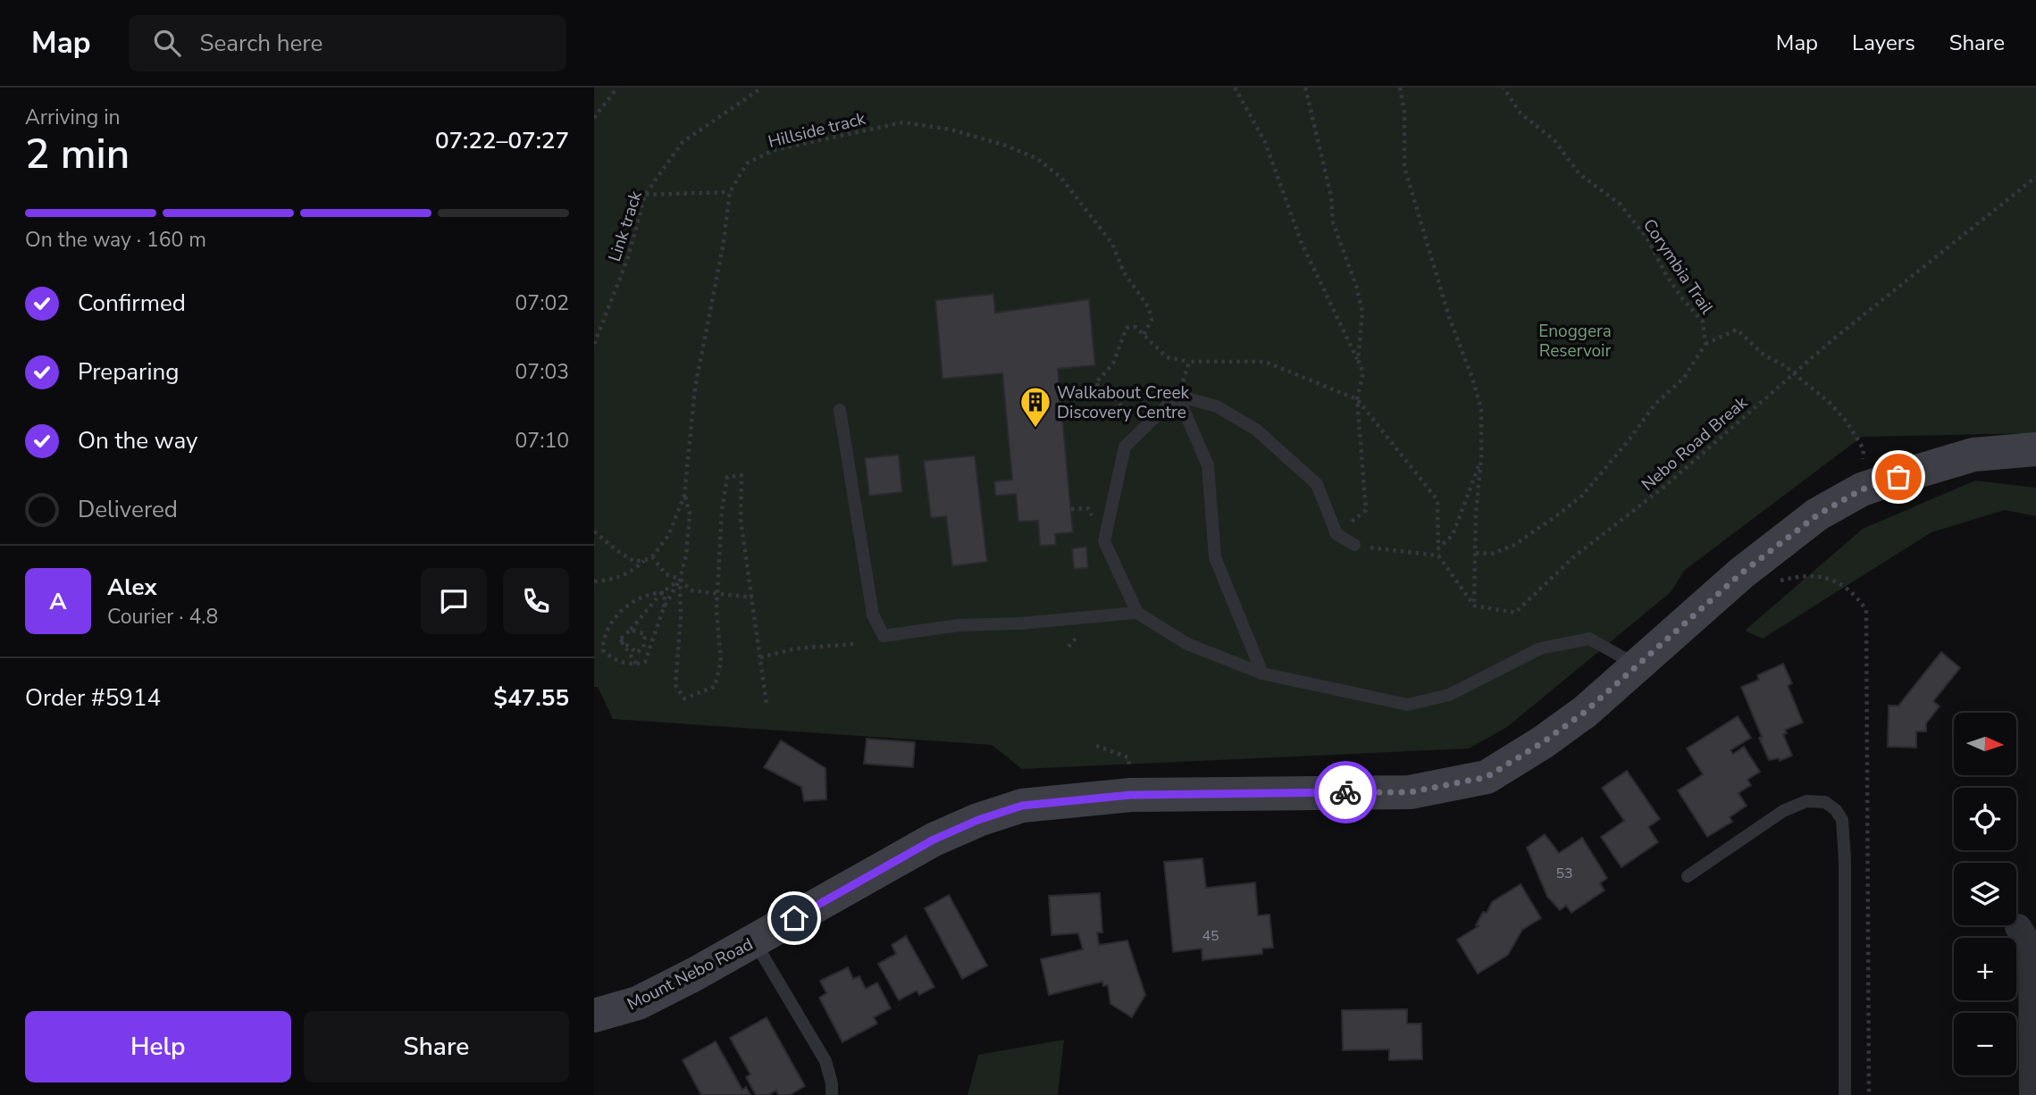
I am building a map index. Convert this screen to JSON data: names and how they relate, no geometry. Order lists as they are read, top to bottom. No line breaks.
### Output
{"streets":{"main road":["Mount Nebo Road"],"path":["Hillside track","Link track","Corymbia Trail","Nebo Road Break"]},"parks":["Enoggera Reservoir"],"places":{"building":["Walkabout Creek Discovery Centre"]},"house_numbers":["53","45"],"north":"right","page":{"header":"Map","search":"Search here","nav":["Map","Layers","Share"],"heading":["2 min","Arriving in","07:22–07:27"],"panel":["Alex","Courier · 4.8","Order #5914","$47.55"],"bar":"On the way · 160 m","list":[["Confirmed","07:02"],["Preparing","07:03"],["On the way","07:10"],"Delivered"],"round":"A","map_buttons":["+","−"],"buttons":["Help","Share"]}}
